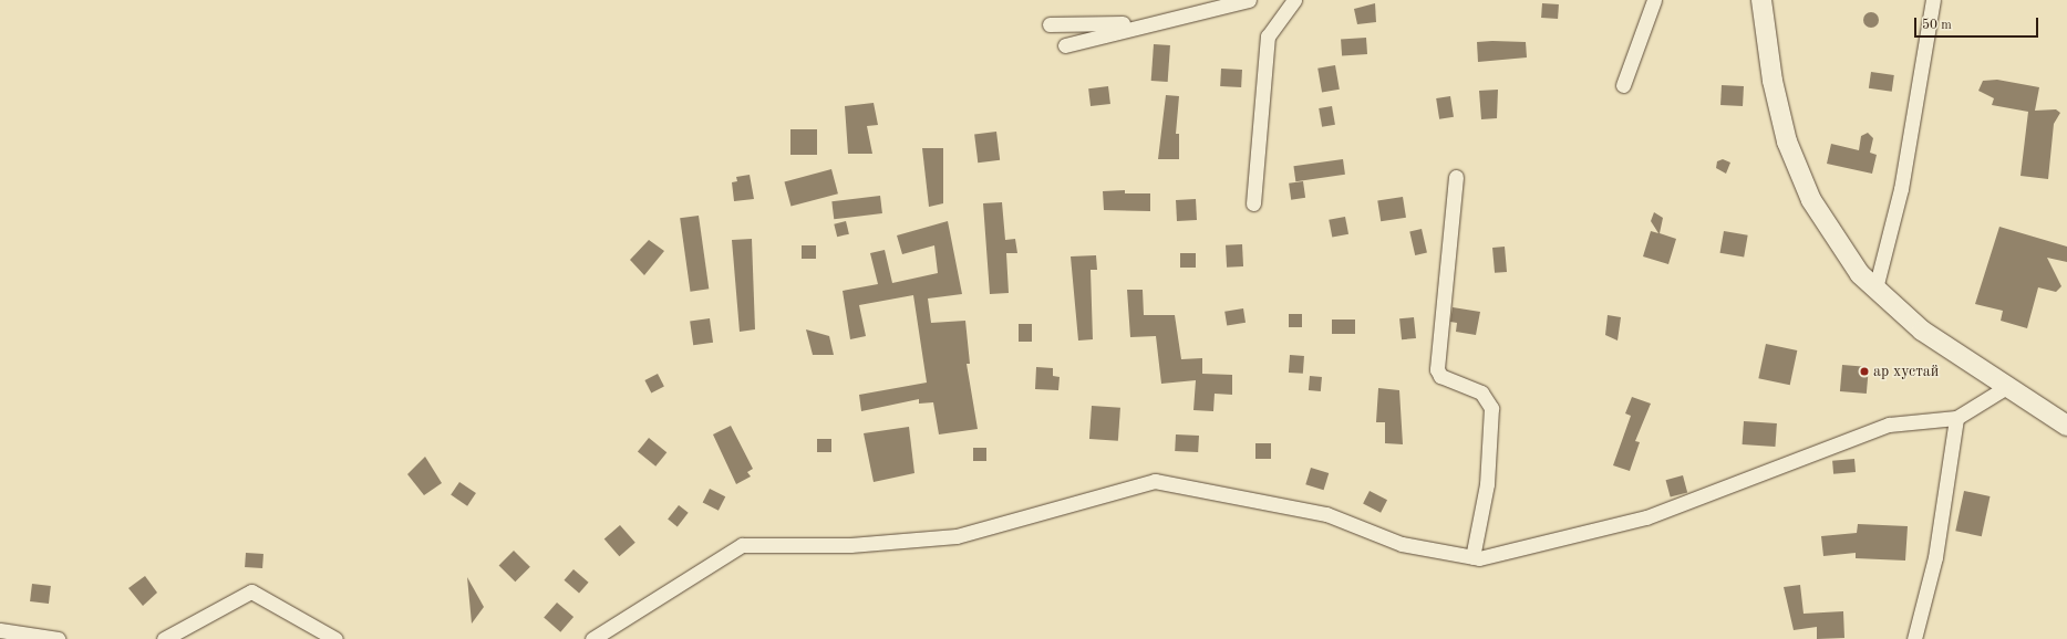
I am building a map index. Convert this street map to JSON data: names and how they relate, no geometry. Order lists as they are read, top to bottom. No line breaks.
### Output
{"places":["ар хустай"],"scale_bar":"50 m"}
